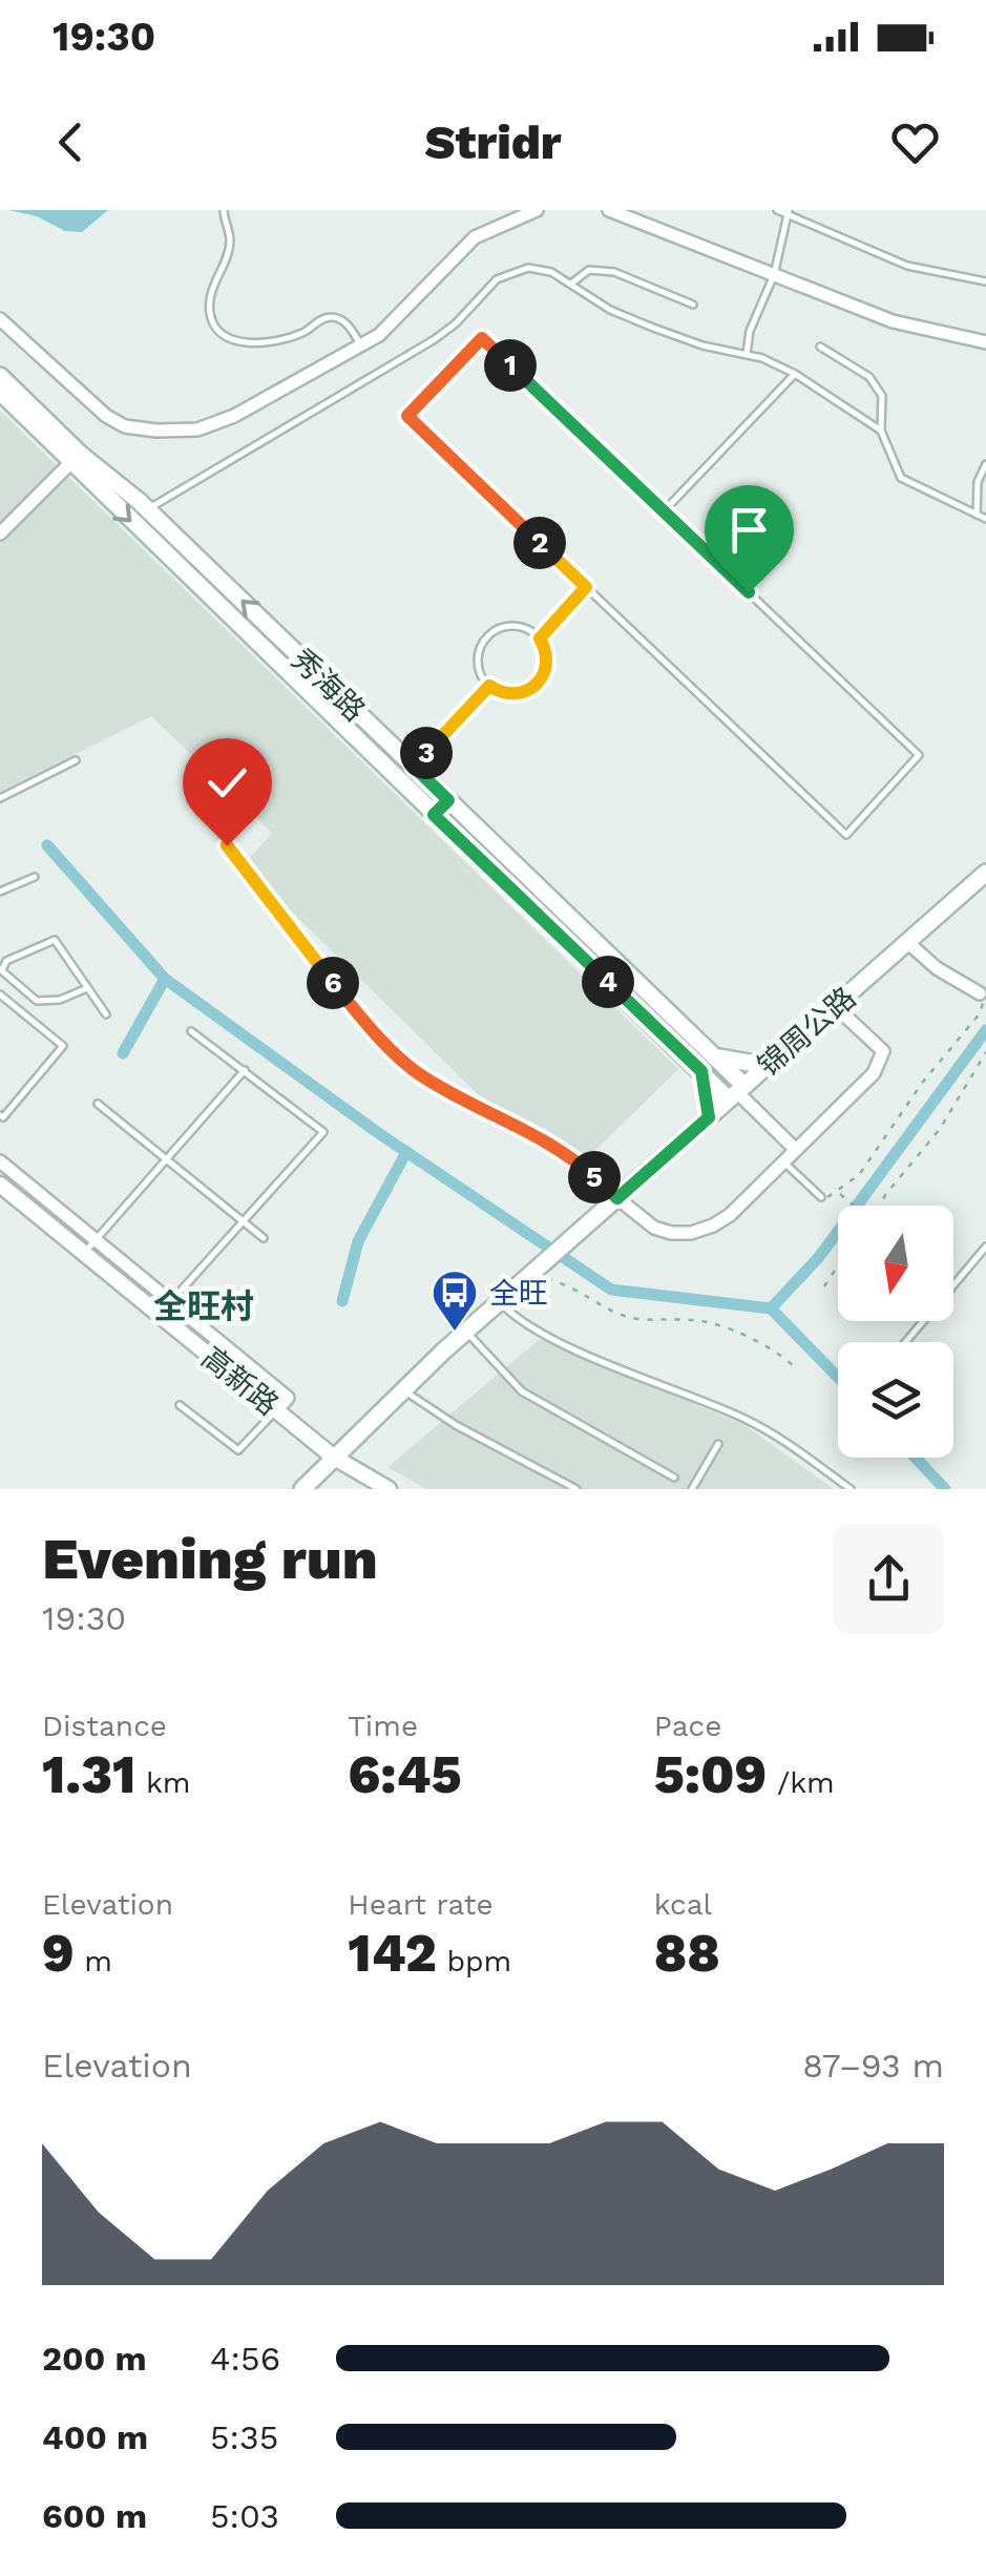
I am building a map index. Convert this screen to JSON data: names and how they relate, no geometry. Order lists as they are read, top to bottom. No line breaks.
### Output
{"streets":{"main road":["秀海路","锦周公路"],"street":["高新路"]},"crossings":[["秀海路","锦周公路"],["锦周公路","高新路"]],"districts":["全旺村"],"places":{"bus stop":["全旺"]},"north":"bottom","page":{"status":"19:30","header":"Stridr","pins":["1","2","3","4","6","5"],"heading":["Evening run","19:30"],"stats":[["Distance","1.31 km"],["Time","6:45"],["Pace","5:09 /km"],["Elevation","9 m"],["Heart rate","142 bpm"],["kcal","88"]],"chart":["Elevation","87–93 m"],"list":[{"name":"200 m","note":"4:56"},{"name":"400 m","note":"5:35"},{"name":"600 m","note":"5:03"}]}}
